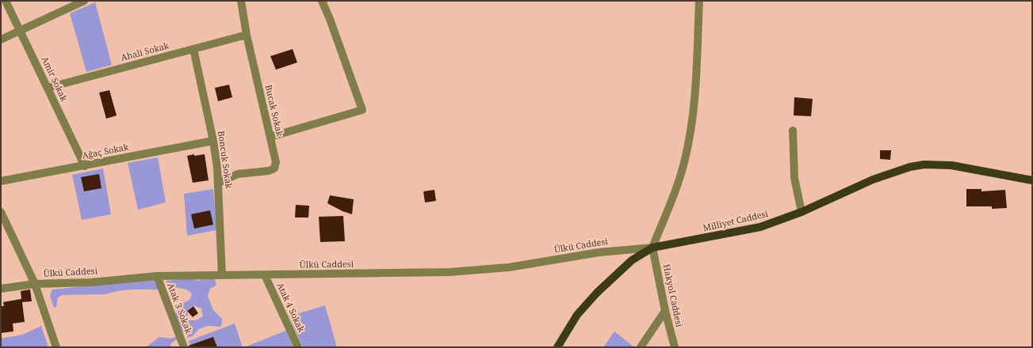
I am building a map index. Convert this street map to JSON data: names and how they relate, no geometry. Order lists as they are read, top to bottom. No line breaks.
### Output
{"streets":{"main road":["Milliyet Caddesi"],"street":["Ahali Sokak","Amir Sokak","Bucak Sokak","Ağaç Sokak","Boncuk Sokak","Ülkü Caddesi","Hakyol Caddesi","Atak 4 Sokak","Atak 3 Sokak"]},"crossings":[["Ahali Sokak","Amir Sokak"],["Ahali Sokak","Bucak Sokak"],["Ahali Sokak","Boncuk Sokak"],["Amir Sokak","Ağaç Sokak"],["Bucak Sokak","Boncuk Sokak"],["Ağaç Sokak","Boncuk Sokak"],["Boncuk Sokak","Ülkü Caddesi"],["Milliyet Caddesi","Ülkü Caddesi"],["Milliyet Caddesi","Hakyol Caddesi"],["Ülkü Caddesi","Hakyol Caddesi"],["Ülkü Caddesi","Atak 4 Sokak"],["Ülkü Caddesi","Atak 3 Sokak"]]}
